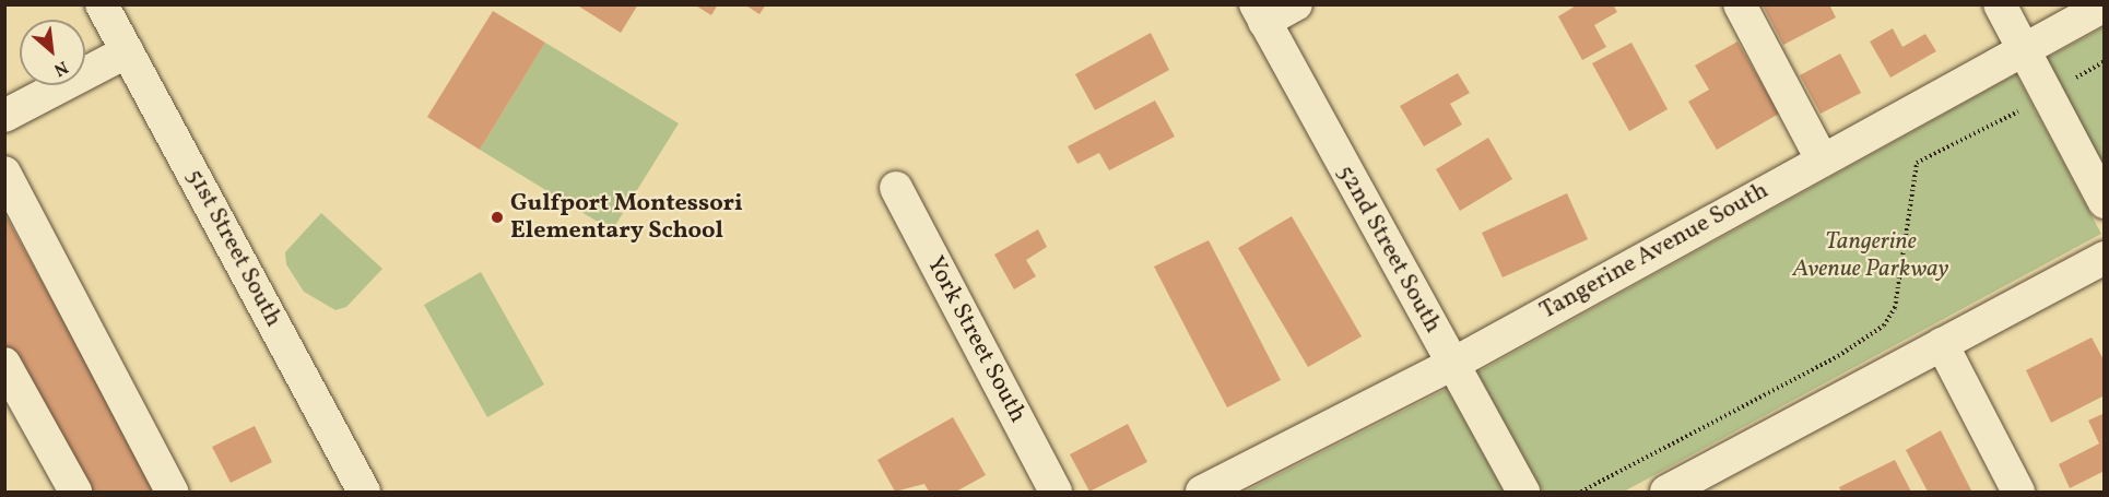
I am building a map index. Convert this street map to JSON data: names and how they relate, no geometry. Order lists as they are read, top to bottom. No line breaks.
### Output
{"streets":{"street":["51st Street South","52nd Street South","Tangerine Avenue South","York Street South"]},"crossings":[["52nd Street South","Tangerine Avenue South"]],"parks":["Tangerine Avenue Parkway"],"places":["Gulfport Montessori Elementary School"],"north":"bottom right"}
